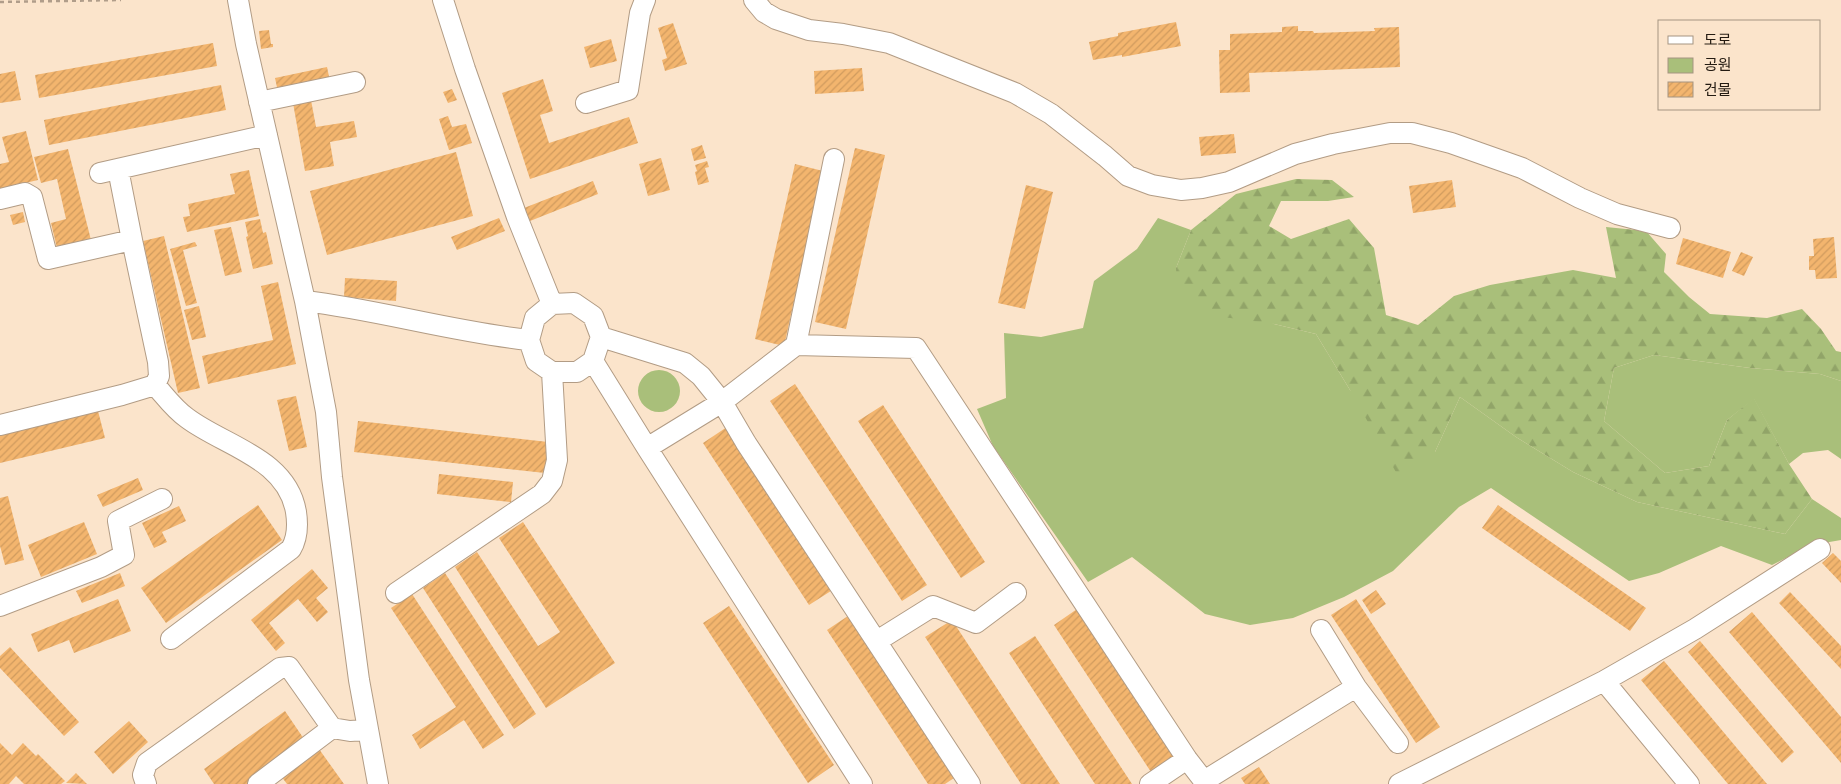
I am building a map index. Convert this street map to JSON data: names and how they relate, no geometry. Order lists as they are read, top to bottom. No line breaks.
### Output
{"legend":["도로","공원","건물"]}
